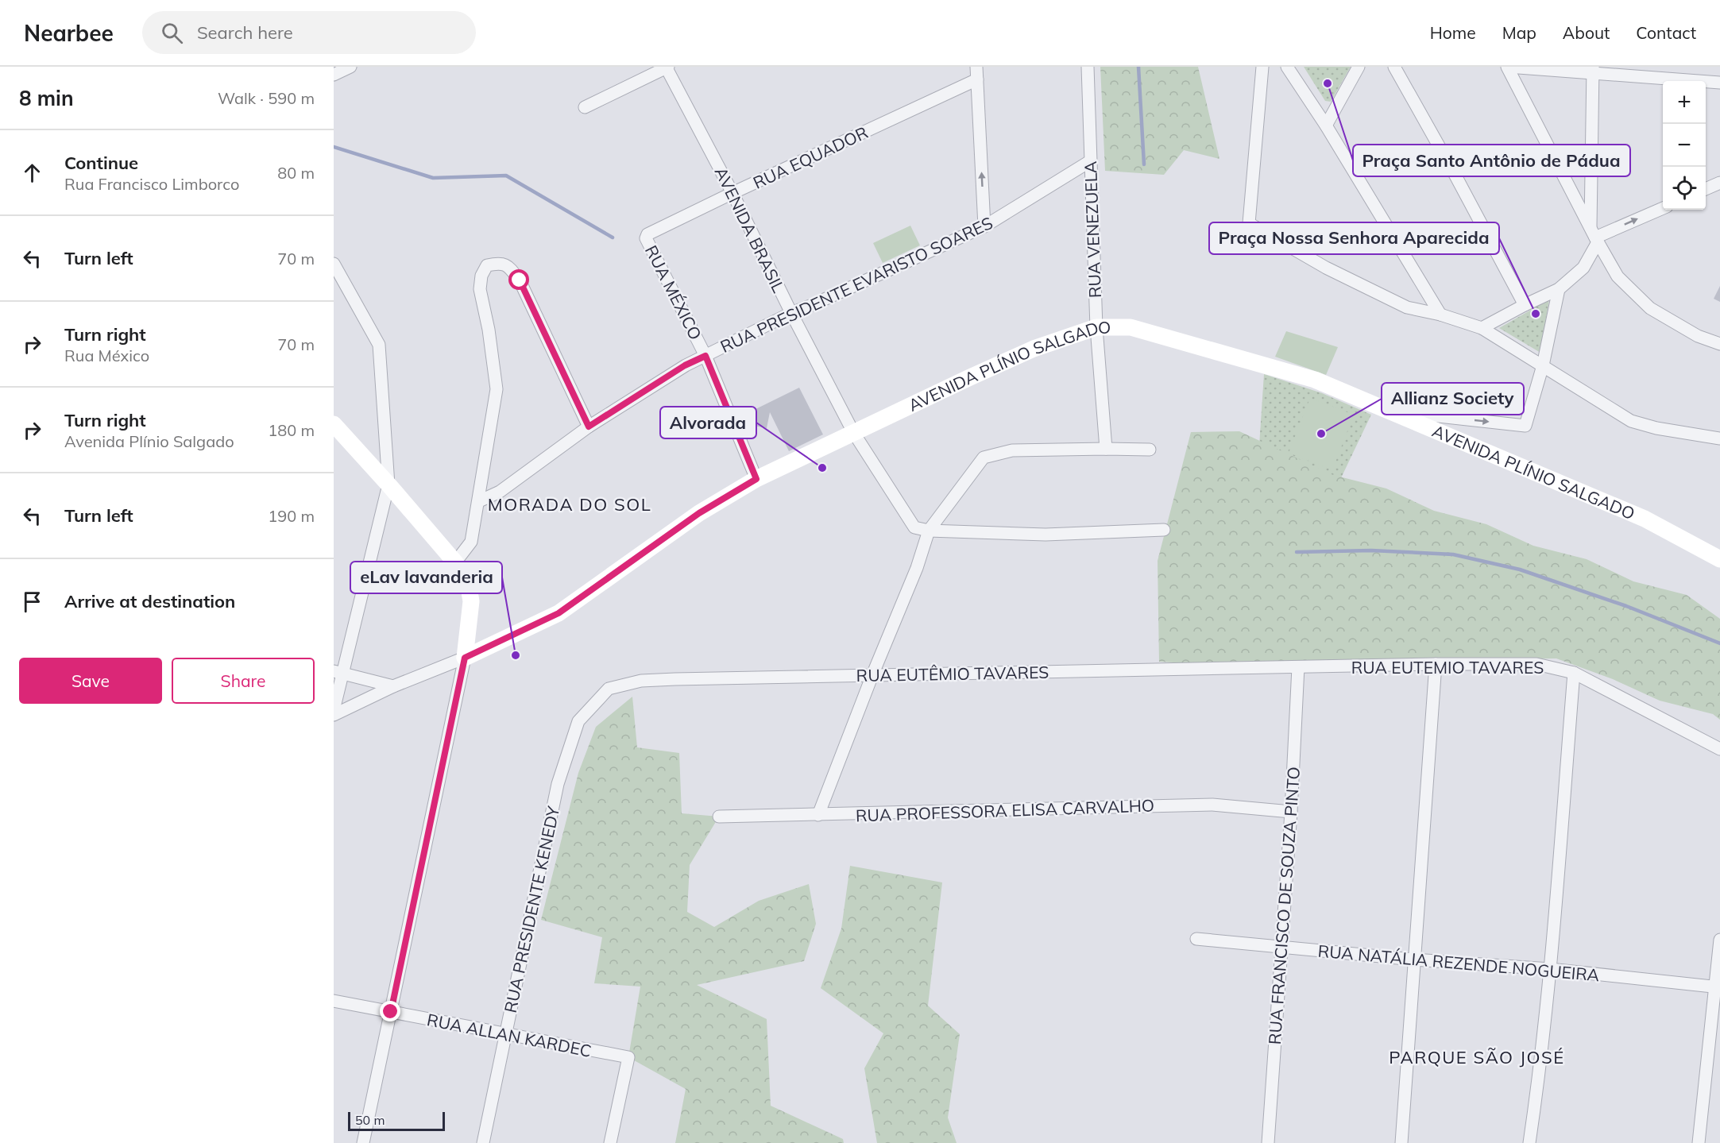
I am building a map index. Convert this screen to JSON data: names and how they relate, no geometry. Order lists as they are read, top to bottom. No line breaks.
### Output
{"streets":{"street":["RUA EQUADOR","AVENIDA BRASIL","RUA VENEZUELA","RUA PRESIDENTE EVARISTO SOARES","RUA MÉXICO","AVENIDA PLÍNIO SALGADO","RUA EUTEMIO TAVARES","RUA EUTÊMIO TAVARES","RUA PROFESSORA ELISA CARVALHO","RUA FRANCISCO DE SOUZA PINTO","RUA PRESIDENTE KENEDY","RUA NATÁLIA REZENDE NOGUEIRA","RUA ALLAN KARDEC"]},"crossings":[["RUA EQUADOR","AVENIDA BRASIL"],["RUA EQUADOR","RUA MÉXICO"],["AVENIDA BRASIL","RUA PRESIDENTE EVARISTO SOARES"],["AVENIDA BRASIL","AVENIDA PLÍNIO SALGADO"],["RUA VENEZUELA","RUA PRESIDENTE EVARISTO SOARES"],["RUA VENEZUELA","AVENIDA PLÍNIO SALGADO"],["RUA PRESIDENTE EVARISTO SOARES","RUA MÉXICO"],["RUA MÉXICO","AVENIDA PLÍNIO SALGADO"],["RUA EUTEMIO TAVARES","RUA EUTÊMIO TAVARES"],["RUA EUTEMIO TAVARES","RUA FRANCISCO DE SOUZA PINTO"],["RUA EUTÊMIO TAVARES","RUA FRANCISCO DE SOUZA PINTO"],["RUA EUTÊMIO TAVARES","RUA PRESIDENTE KENEDY"],["RUA PROFESSORA ELISA CARVALHO","RUA FRANCISCO DE SOUZA PINTO"],["RUA FRANCISCO DE SOUZA PINTO","RUA NATÁLIA REZENDE NOGUEIRA"],["RUA PRESIDENTE KENEDY","RUA ALLAN KARDEC"]],"districts":["MORADA DO SOL","PARQUE SÃO JOSÉ"],"places":["Praça Santo Antônio de Pádua","Praça Nossa Senhora Aparecida","Allianz Society","Alvorada","eLav lavanderia"],"scale_bar":"50 m","page":{"header":"Nearbee","search":"Search here","nav":["Home","Map","About","Contact"],"heading":["8 min","Walk · 590 m"],"map_buttons":["+","−"],"list":[["Continue","Rua Francisco Limborco","80 m"],["Turn left","70 m"],["Turn right","Rua México","70 m"],["Turn right","Avenida Plínio Salgado","180 m"],["Turn left","190 m"],"Arrive at destination"],"buttons":["Save","Share"],"scale":"50 m"}}
